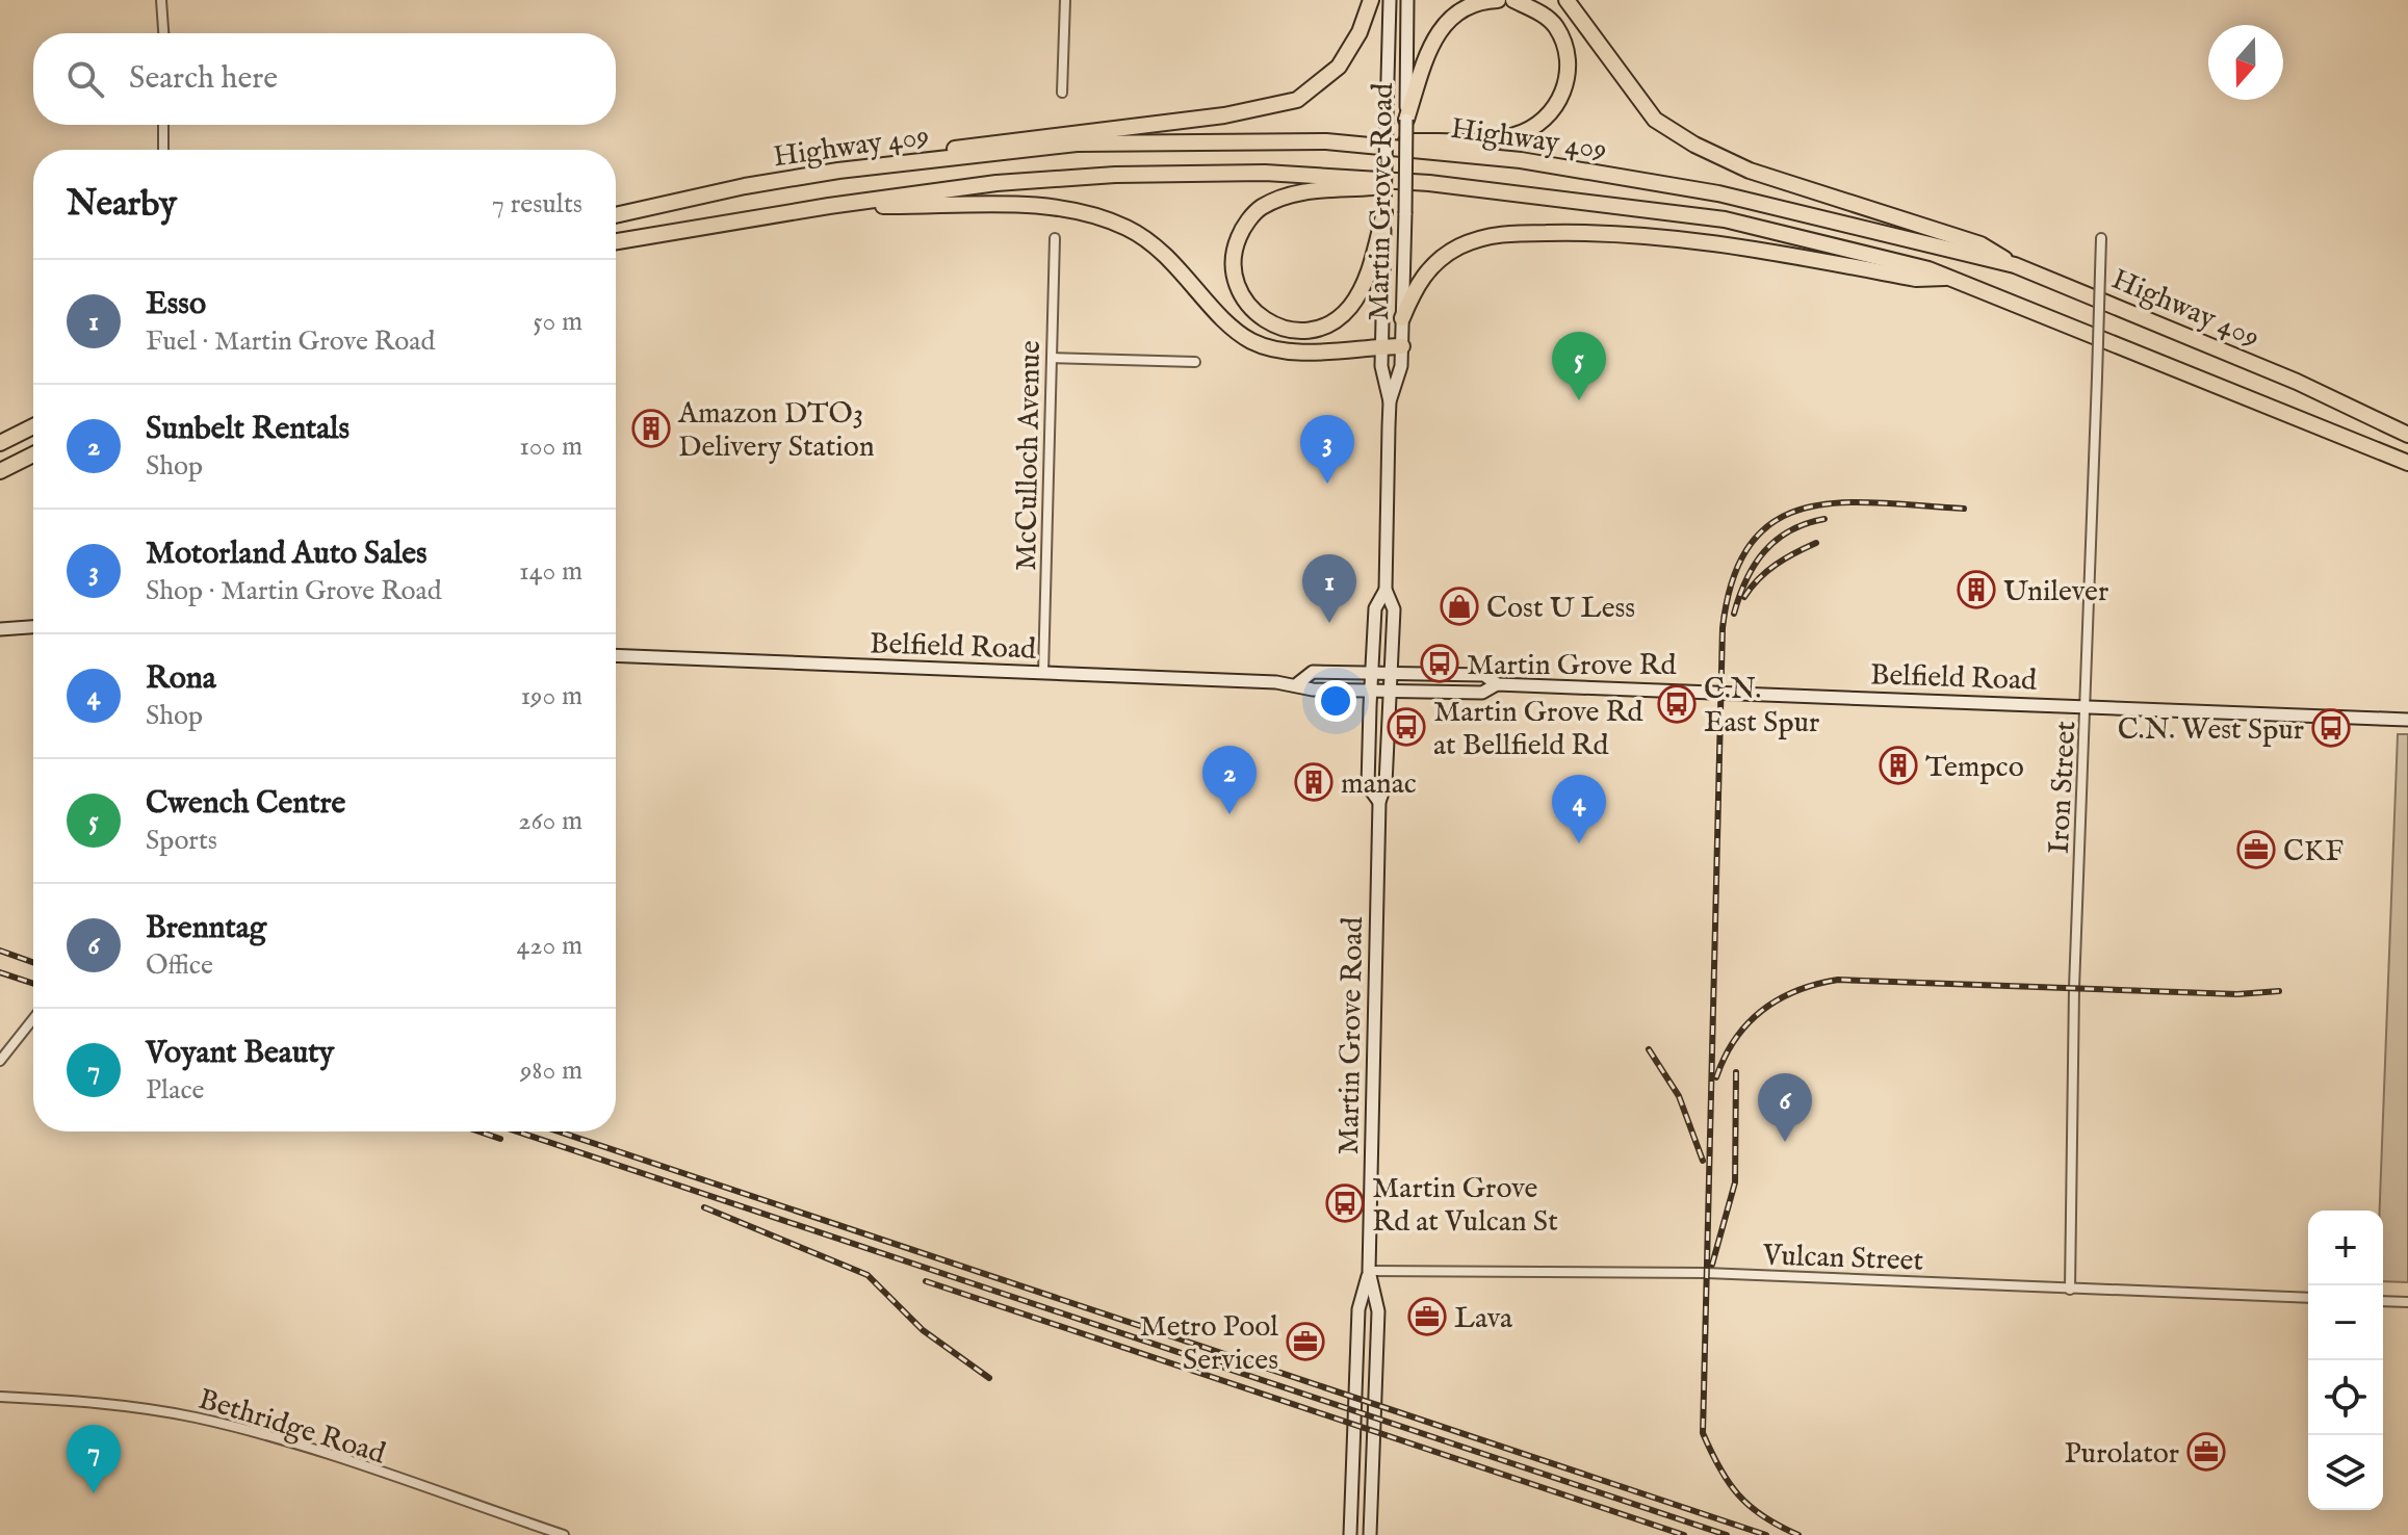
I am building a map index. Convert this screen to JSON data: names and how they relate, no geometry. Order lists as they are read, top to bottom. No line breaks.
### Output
{"streets":{"highway":["Highway 409"],"main road":["Martin Grove Road","Belfield Road"],"street":["McCulloch Avenue","Iron Street","Vulcan Street","Bethridge Road"]},"crossings":[["Martin Grove Road","Belfield Road"],["Martin Grove Road","Vulcan Street"],["McCulloch Avenue","Belfield Road"],["Belfield Road","Iron Street"],["Iron Street","Vulcan Street"]],"places":{"building":["Amazon DTO3 Delivery Station","Unilever","Tempco","manac"],"shop":["Cost U Less"],"bus stop":["Martin Grove Rd","C.N. East Spur","Martin Grove Rd at Bellfield Rd","C.N. West Spur","Martin Grove Rd at Vulcan St"],"office":["CKF","Lava","Metro Pool Services","Purolator"]},"north":"bottom","page":{"search":"Search here","heading":["Nearby","7 results"],"list":[{"mark":"1","name":"Esso","note":"Fuel · Martin Grove Road","value":"50 m"},{"mark":"2","name":"Sunbelt Rentals","note":"Shop","value":"100 m"},{"mark":"3","name":"Motorland Auto Sales","note":"Shop · Martin Grove Road","value":"140 m"},{"mark":"4","name":"Rona","note":"Shop","value":"190 m"},{"mark":"5","name":"Cwench Centre","note":"Sports","value":"260 m"},{"mark":"6","name":"Brenntag","note":"Office","value":"420 m"},{"mark":"7","name":"Voyant Beauty","note":"Place","value":"980 m"}],"pins":["5","3","1","2","4","6","7"],"map_buttons":["+","−"]}}
